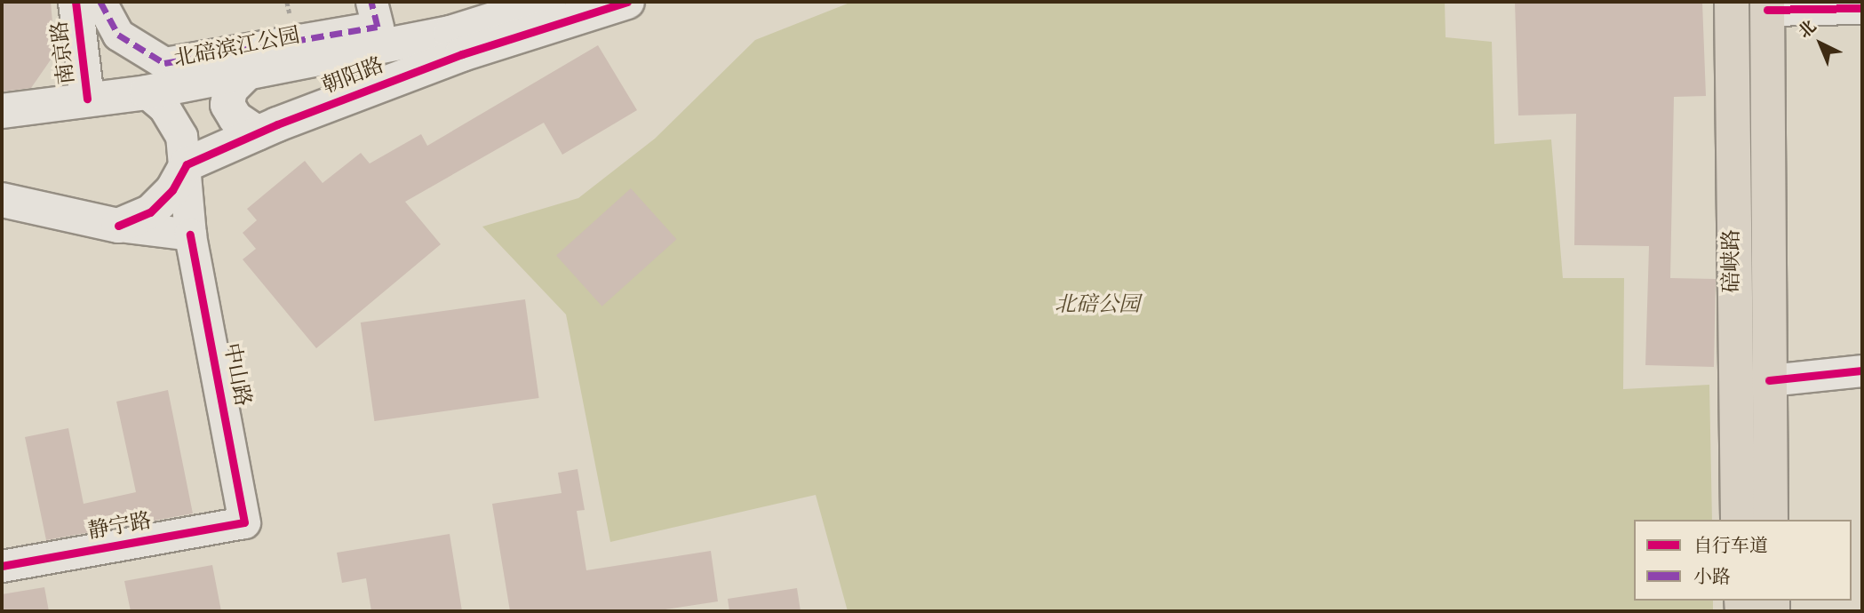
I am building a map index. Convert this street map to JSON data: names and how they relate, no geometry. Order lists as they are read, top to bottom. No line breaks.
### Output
{"streets":{"main road":["碚峡路"],"street":["北碚滨江公园","南京路","朝阳路","中山路","静宁路"]},"crossings":[["朝阳路","中山路"],["中山路","静宁路"]],"parks":["北碚公园"],"legend":["自行车道","小路"],"north":"top left"}
